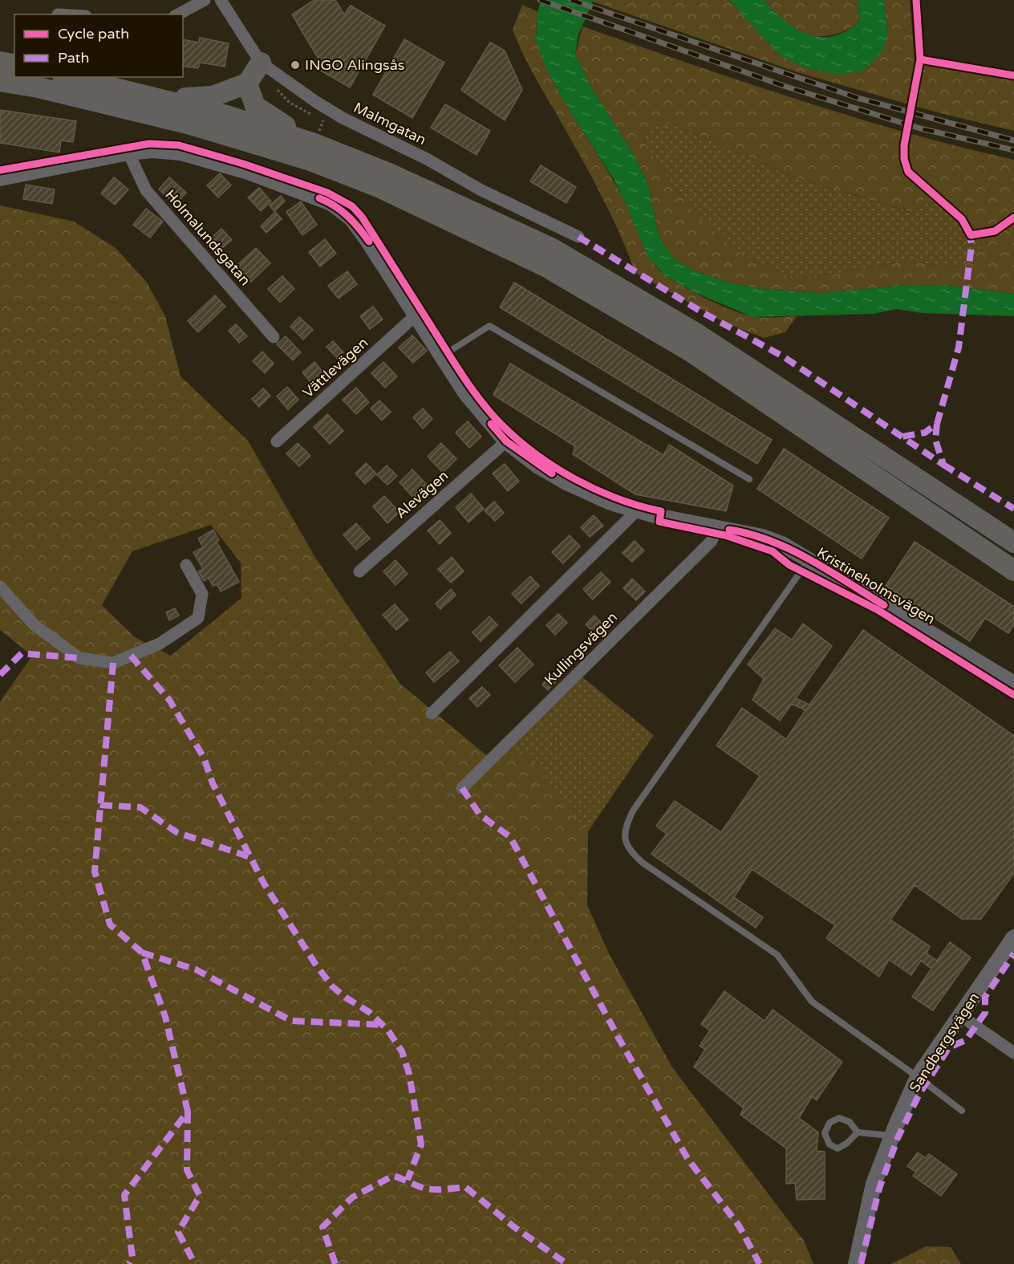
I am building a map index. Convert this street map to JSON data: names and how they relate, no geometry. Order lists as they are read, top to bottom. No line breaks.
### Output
{"streets":{"street":["Malmgatan","Holmalundsgatan","Vättlevägen","Alevägen","Kristineholmsvägen","Kullingsvägen","Sandbergsvägen"]},"crossings":[["Holmalundsgatan","Kristineholmsvägen"],["Vättlevägen","Kristineholmsvägen"],["Alevägen","Kristineholmsvägen"],["Kristineholmsvägen","Kullingsvägen"]],"places":["INGO Alingsås"],"legend":["Cycle path","Path"]}
